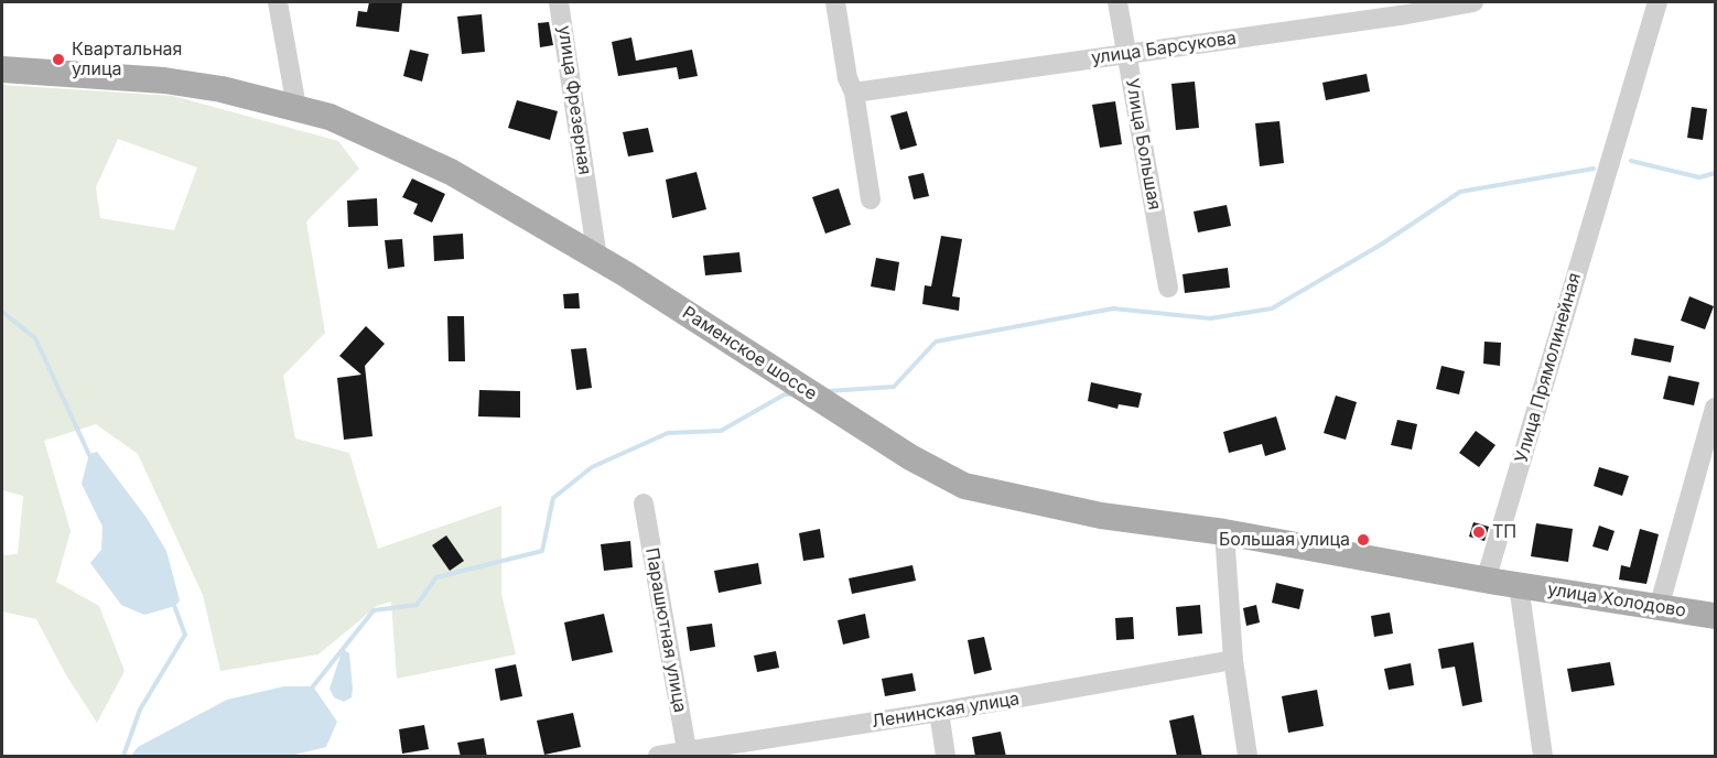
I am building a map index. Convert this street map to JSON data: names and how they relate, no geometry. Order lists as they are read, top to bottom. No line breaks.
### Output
{"streets":{"main road":["Раменское шоссе","улица Холодово"],"street":["улица Барсукова","улица Фрезерная","Улица Большая","Улица Прямолинейная","Парашютная улица","Ленинская улица"]},"crossings":[["улица Барсукова","Улица Большая"],["улица Фрезерная","Раменское шоссе"],["Раменское шоссе","Улица Прямолинейная"],["Раменское шоссе","улица Холодово"],["Парашютная улица","Ленинская улица"]],"places":["Квартальная улица","ТП","Большая улица"]}
